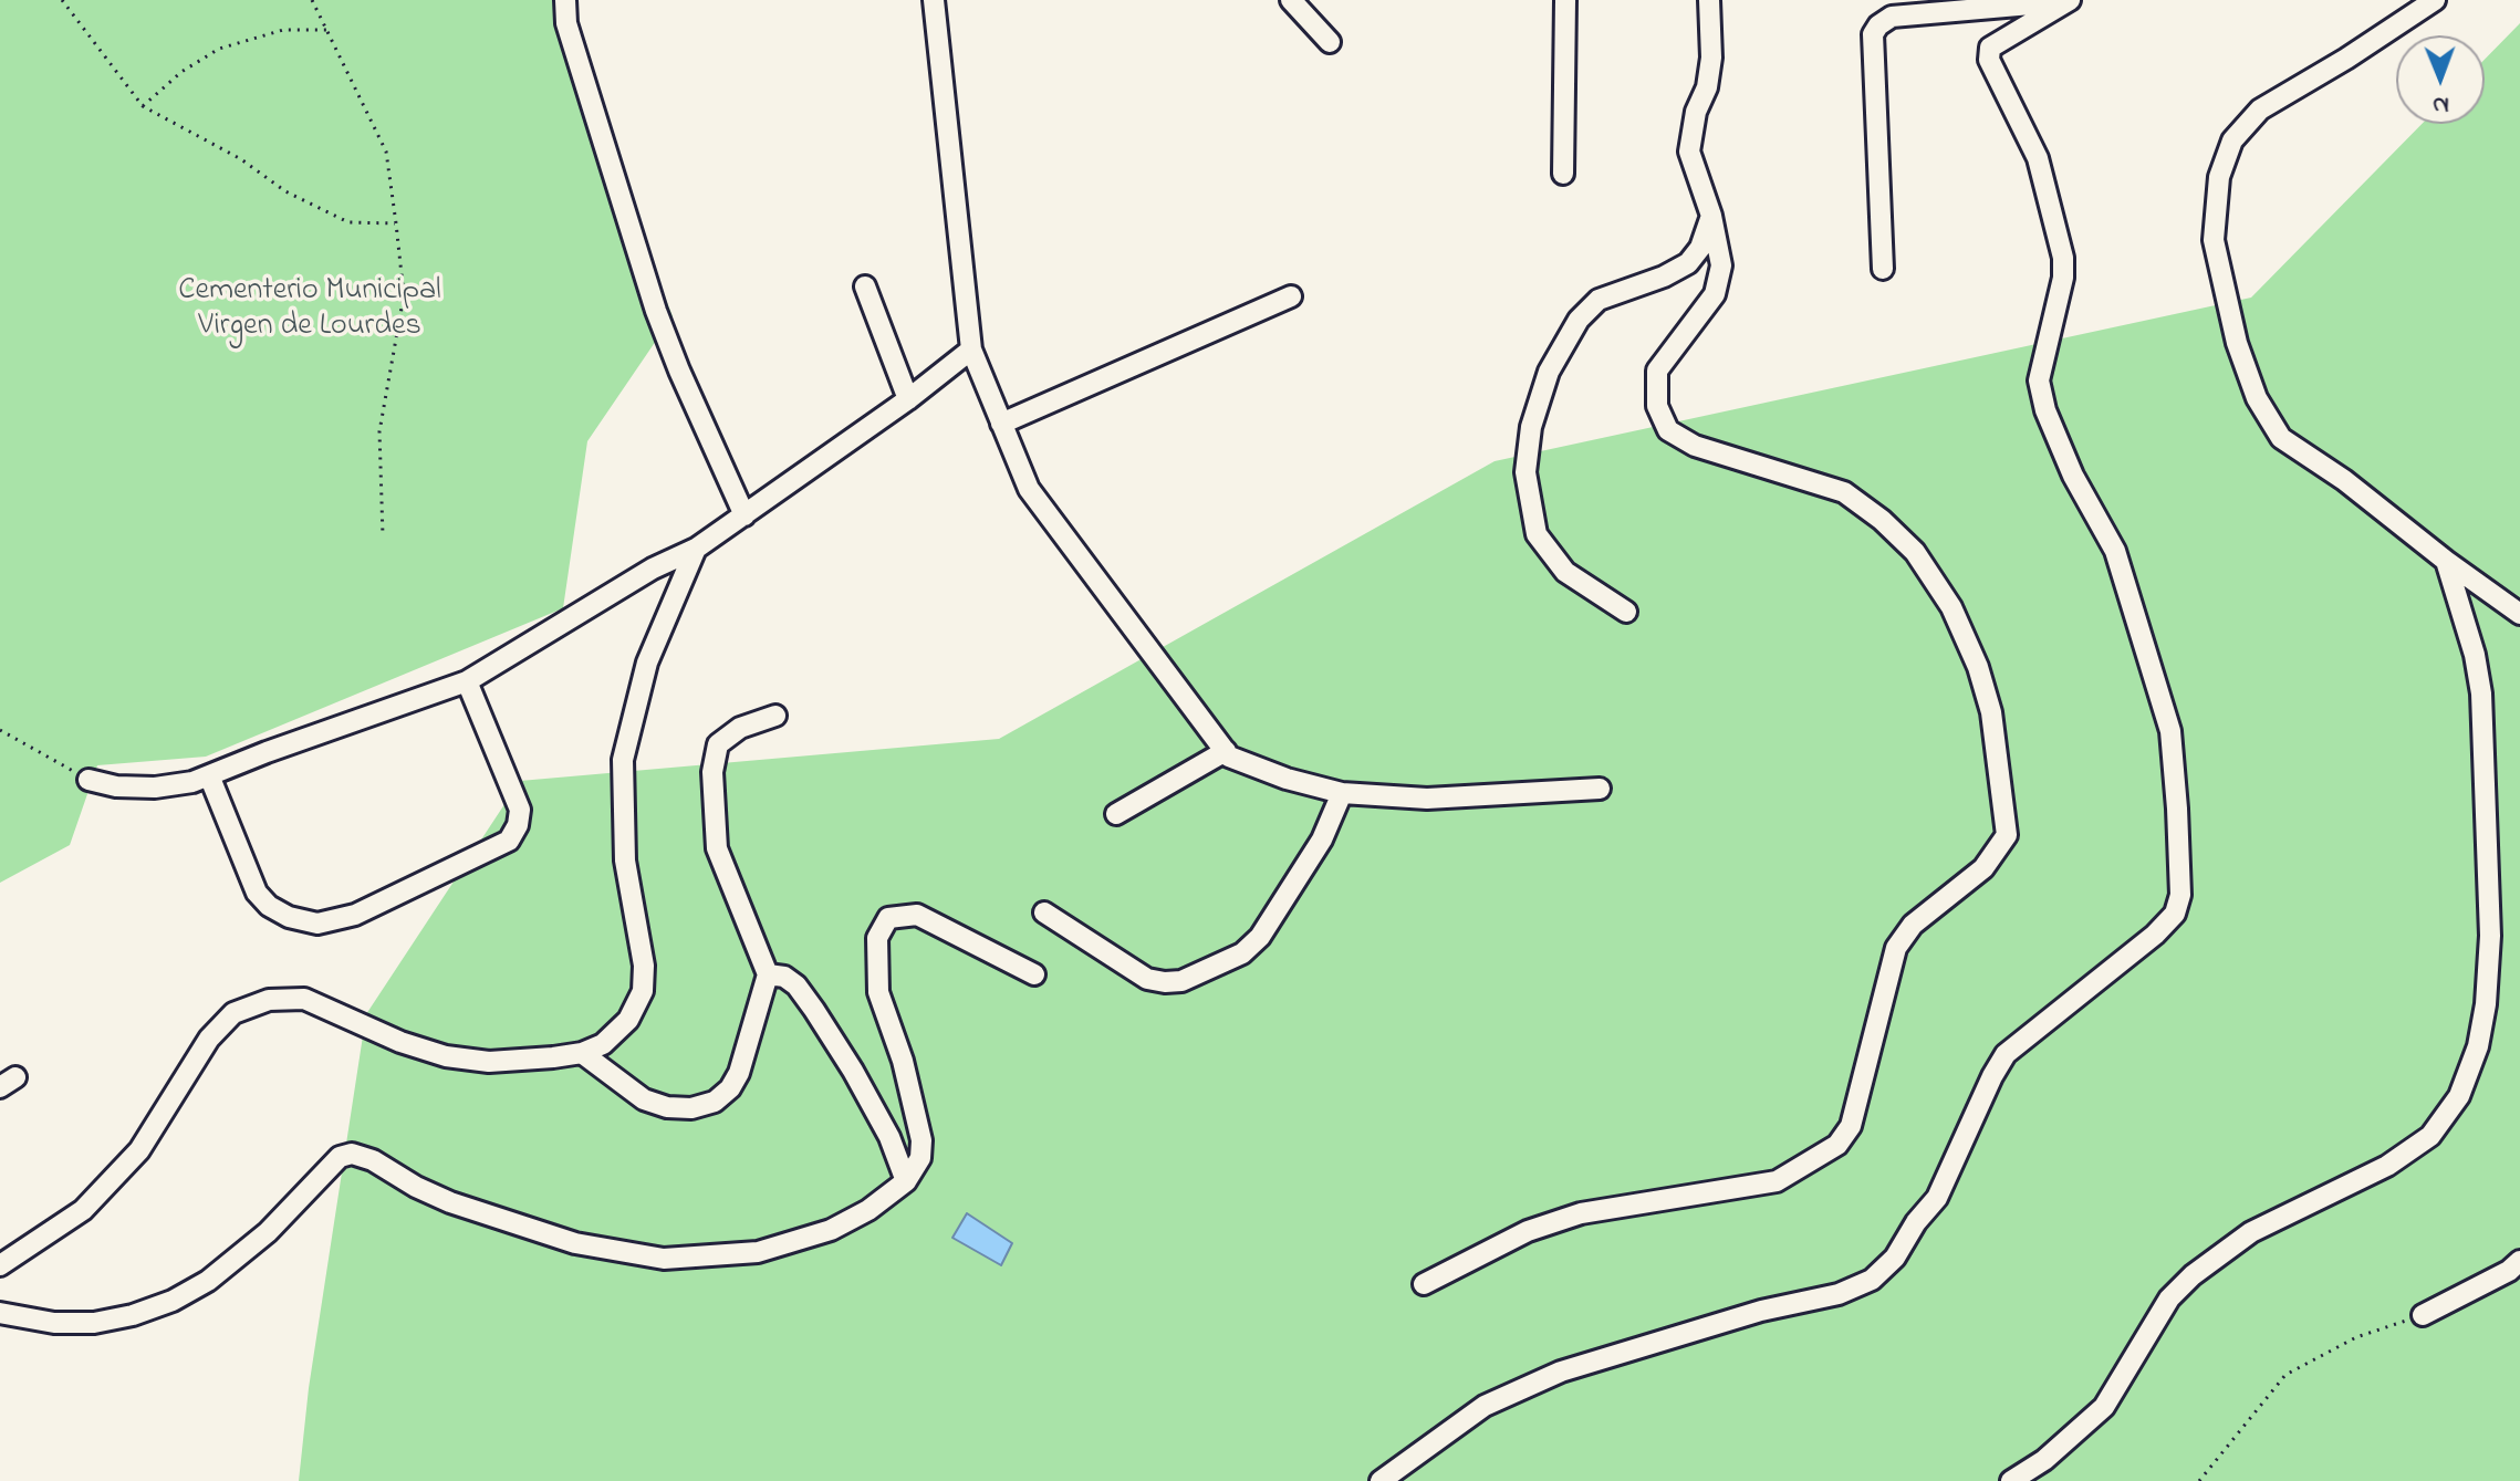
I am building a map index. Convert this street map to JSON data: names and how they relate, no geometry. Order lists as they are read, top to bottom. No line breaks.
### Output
{"parks":["Cementerio Municipal Virgen de Lourdes"],"north":"bottom"}
